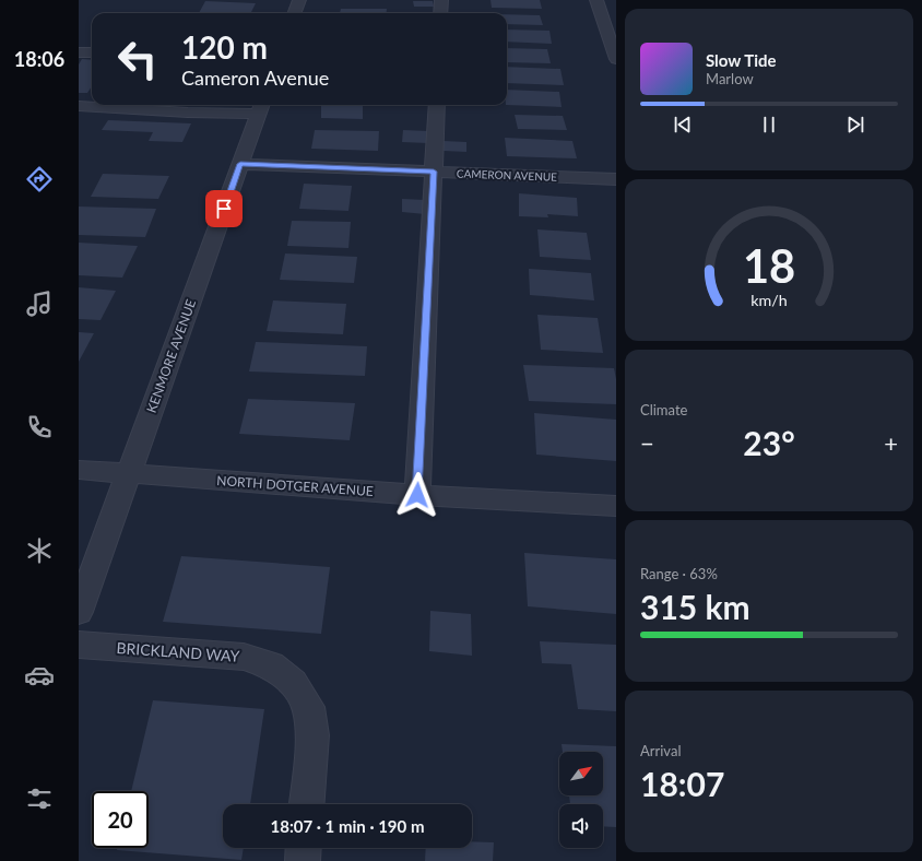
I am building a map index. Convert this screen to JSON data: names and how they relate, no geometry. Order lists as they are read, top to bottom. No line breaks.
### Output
{"streets":{"street":["CAMERON AVENUE","KENMORE AVENUE","NORTH DOTGER AVENUE","BRICKLAND WAY"]},"crossings":[["CAMERON AVENUE","KENMORE AVENUE"],["KENMORE AVENUE","NORTH DOTGER AVENUE"]],"north":"top right","page":{"tabs":"18:06","turn":["120 m","Cameron Avenue"],"song":["Slow Tide","Marlow"],"tile":["Climate",["Range · 63%","315 km"],["Arrival","18:07"]],"heat":["−","23°","+"],"limit":"20","trip":"18:07 · 1 min · 190 m","gauge":["18","km/h"]}}
